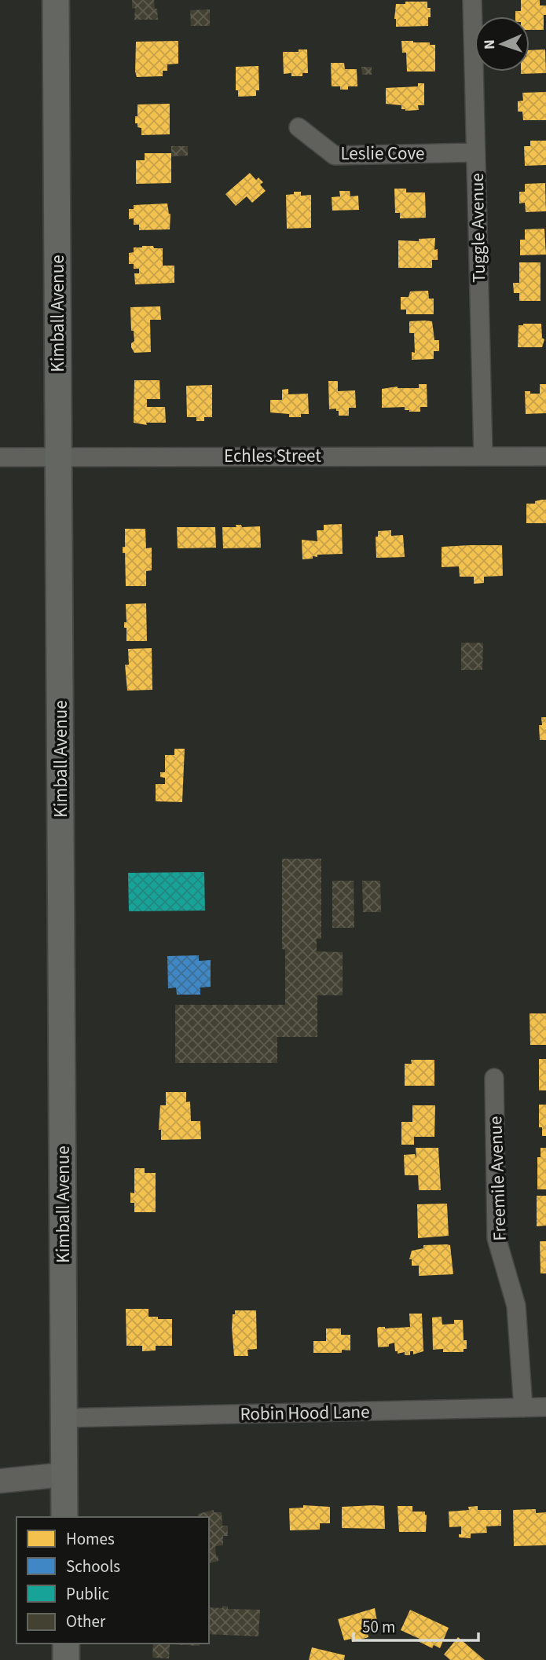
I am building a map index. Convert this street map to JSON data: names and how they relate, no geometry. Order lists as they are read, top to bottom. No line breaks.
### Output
{"streets":{"main road":["Kimball Avenue"],"street":["Leslie Cove","Tuggle Avenue","Echles Street","Freemile Avenue","Robin Hood Lane"]},"crossings":[["Leslie Cove","Tuggle Avenue"],["Tuggle Avenue","Echles Street"],["Kimball Avenue","Echles Street"],["Kimball Avenue","Robin Hood Lane"],["Freemile Avenue","Robin Hood Lane"]],"legend":["Homes","Schools","Public","Other"],"scale_bar":"50 m","north":"left"}
